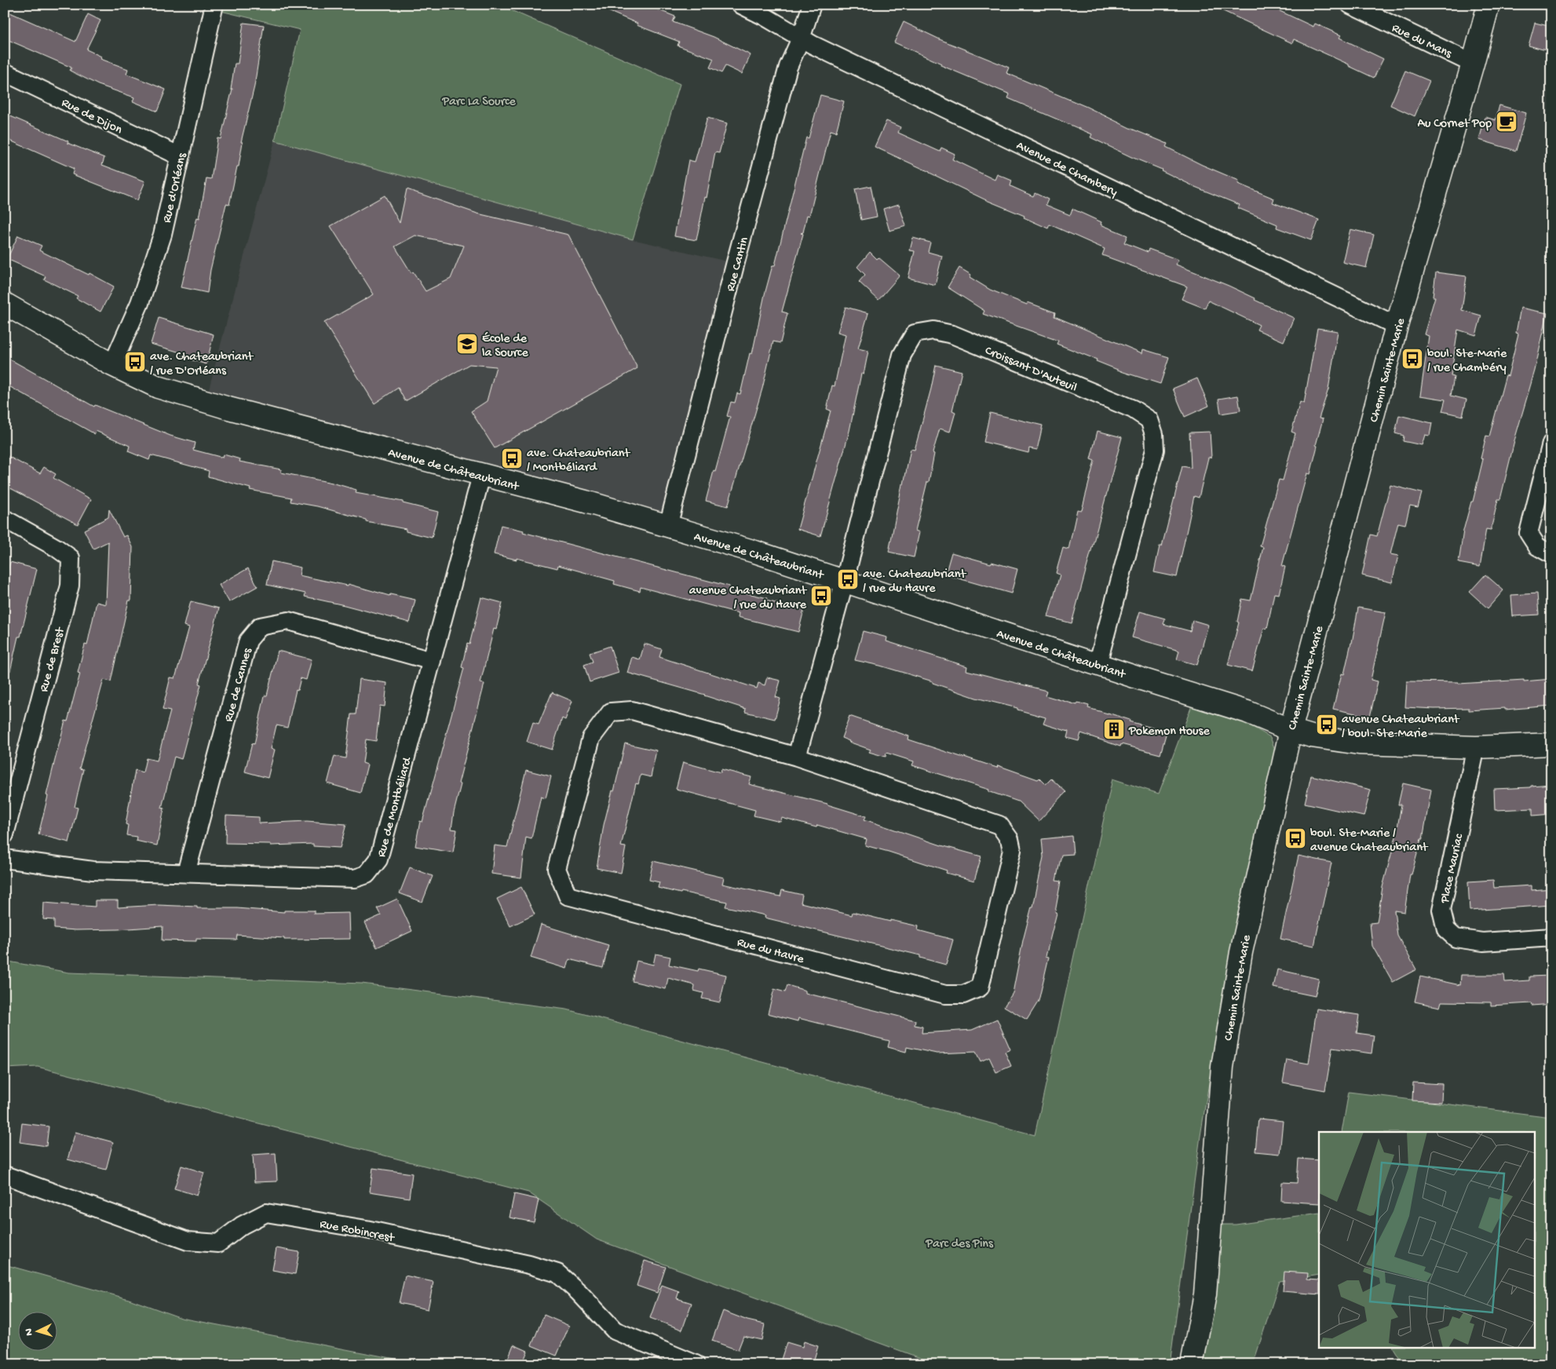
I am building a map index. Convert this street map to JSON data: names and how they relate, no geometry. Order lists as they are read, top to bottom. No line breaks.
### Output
{"streets":{"street":["Rue du Mans","Rue de Dijon","Avenue de Chambery","Rue d'Orléans","Rue Cantin","Croissant D'Auteuil","Chemin Sainte-Marie","Avenue de Châteaubriant","Rue de Brest","Rue de Cannes","Rue de Montbéliard","Place Mauriac","Rue du Havre","Rue Robincrest"]},"crossings":[["Rue du Mans","Chemin Sainte-Marie"],["Rue de Dijon","Rue d'Orléans"],["Avenue de Chambery","Rue Cantin"],["Avenue de Chambery","Chemin Sainte-Marie"],["Rue d'Orléans","Avenue de Châteaubriant"],["Rue Cantin","Avenue de Châteaubriant"],["Croissant D'Auteuil","Avenue de Châteaubriant"],["Chemin Sainte-Marie","Avenue de Châteaubriant"],["Avenue de Châteaubriant","Rue de Montbéliard"],["Avenue de Châteaubriant","Place Mauriac"],["Rue de Cannes","Rue de Montbéliard"]],"parks":["Parc La Source","Parc des Pins"],"places":{"cafe":["Au Cornet Pop"],"school or university":["École de la Source"],"bus stop":["boul. Ste-Marie / rue Chambéry","ave. Chateaubriant / rue D'Orléans","ave. Chateaubriant / Montbéliard","ave. Chateaubriant / rue du Havre","avenue Chateaubriant / rue du Havre","avenue Chateaubriant / boul. Ste-Marie","boul. Ste-Marie / avenue Chateaubriant"],"building":["Pokemon House"]},"north":"left"}
